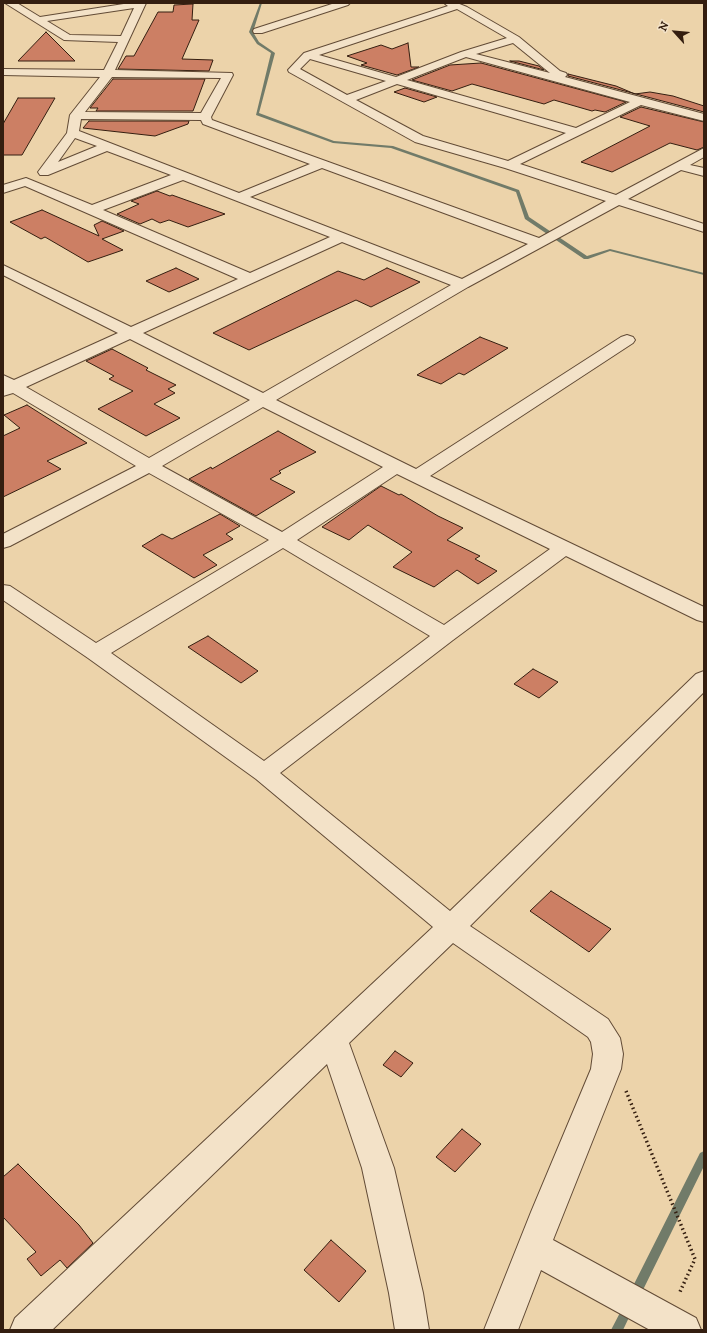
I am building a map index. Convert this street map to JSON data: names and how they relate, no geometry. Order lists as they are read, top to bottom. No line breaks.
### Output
{"north":"top left"}
